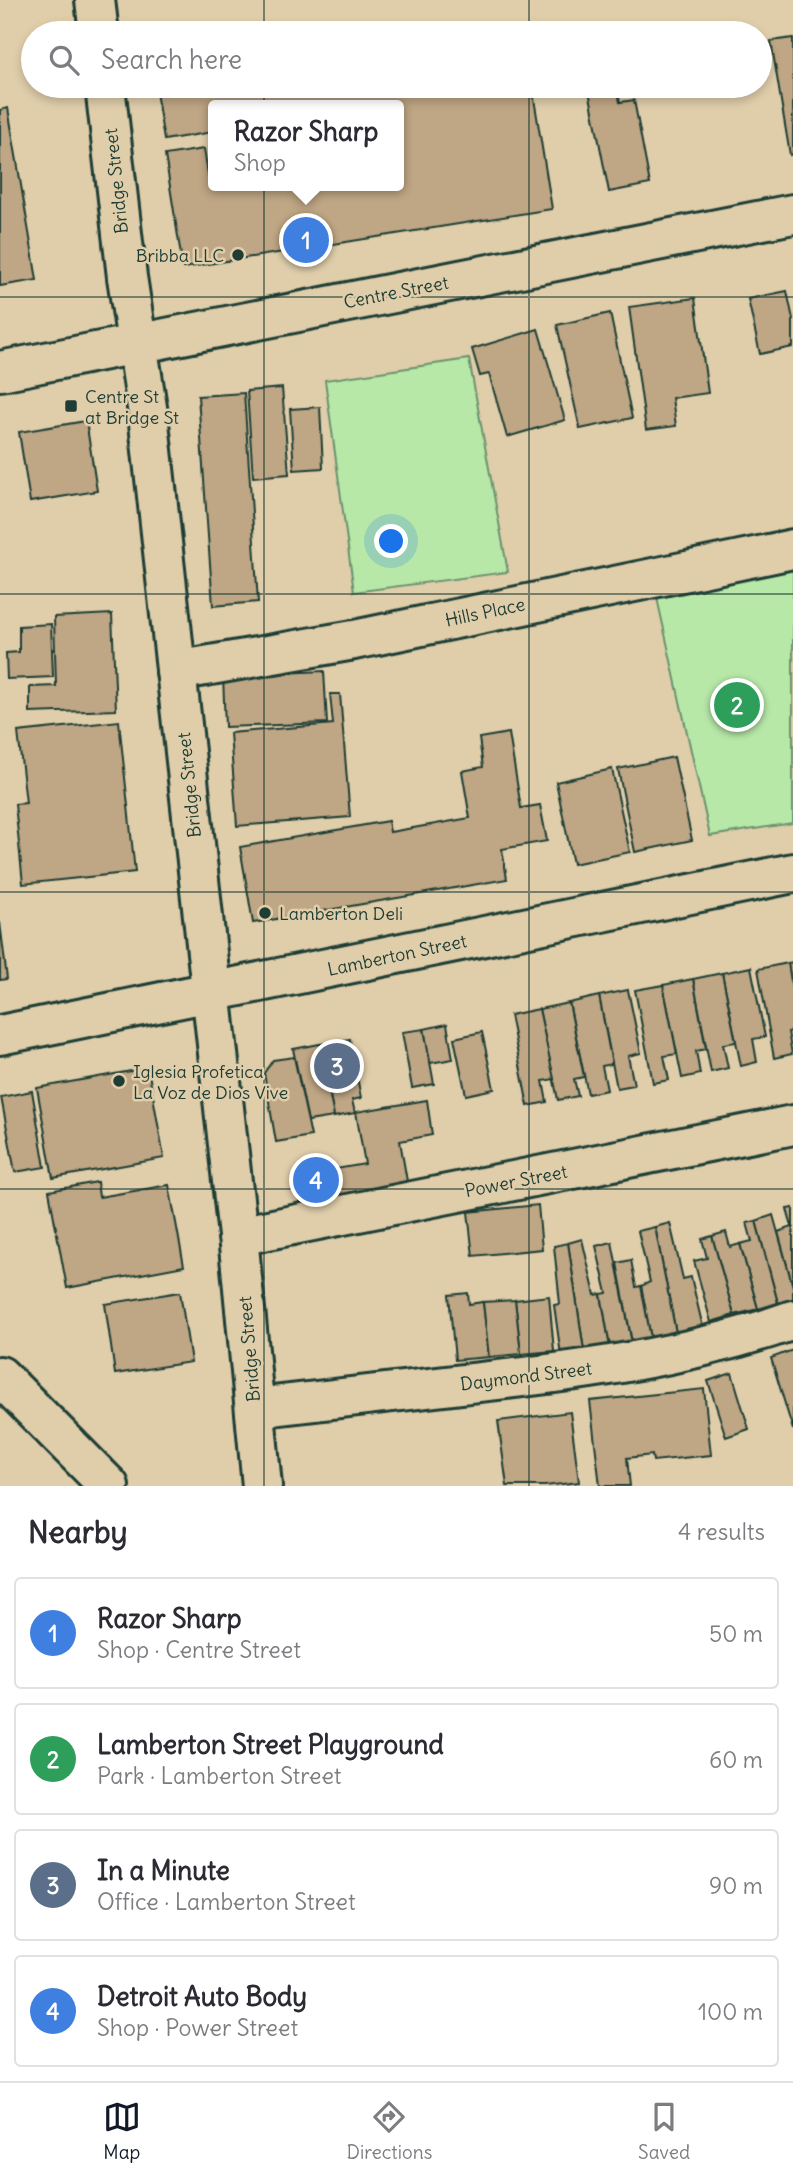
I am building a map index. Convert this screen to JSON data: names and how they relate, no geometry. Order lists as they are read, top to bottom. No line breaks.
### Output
{"streets":{"street":["Bridge Street","Centre Street","Hills Place","Lamberton Street","Power Street","Daymond Street"]},"crossings":[["Bridge Street","Centre Street"],["Bridge Street","Hills Place"],["Bridge Street","Lamberton Street"],["Bridge Street","Power Street"],["Bridge Street","Daymond Street"]],"places":{"other":["Bribba LLC","Lamberton Deli","Iglesia Profetica La Voz de Dios Vive"],"transit":["Centre St at Bridge St"]},"page":{"search":"Search here","popup":["Razor Sharp","Shop"],"pins":["1","2","3","4"],"heading":["Nearby","4 results"],"list":[{"mark":"1","name":"Razor Sharp","note":"Shop · Centre Street","value":"50 m"},{"mark":"2","name":"Lamberton Street Playground","note":"Park · Lamberton Street","value":"60 m"},{"mark":"3","name":"In a Minute","note":"Office · Lamberton Street","value":"90 m"},{"mark":"4","name":"Detroit Auto Body","note":"Shop · Power Street","value":"100 m"}],"nav":["Map","Directions","Saved"]}}
